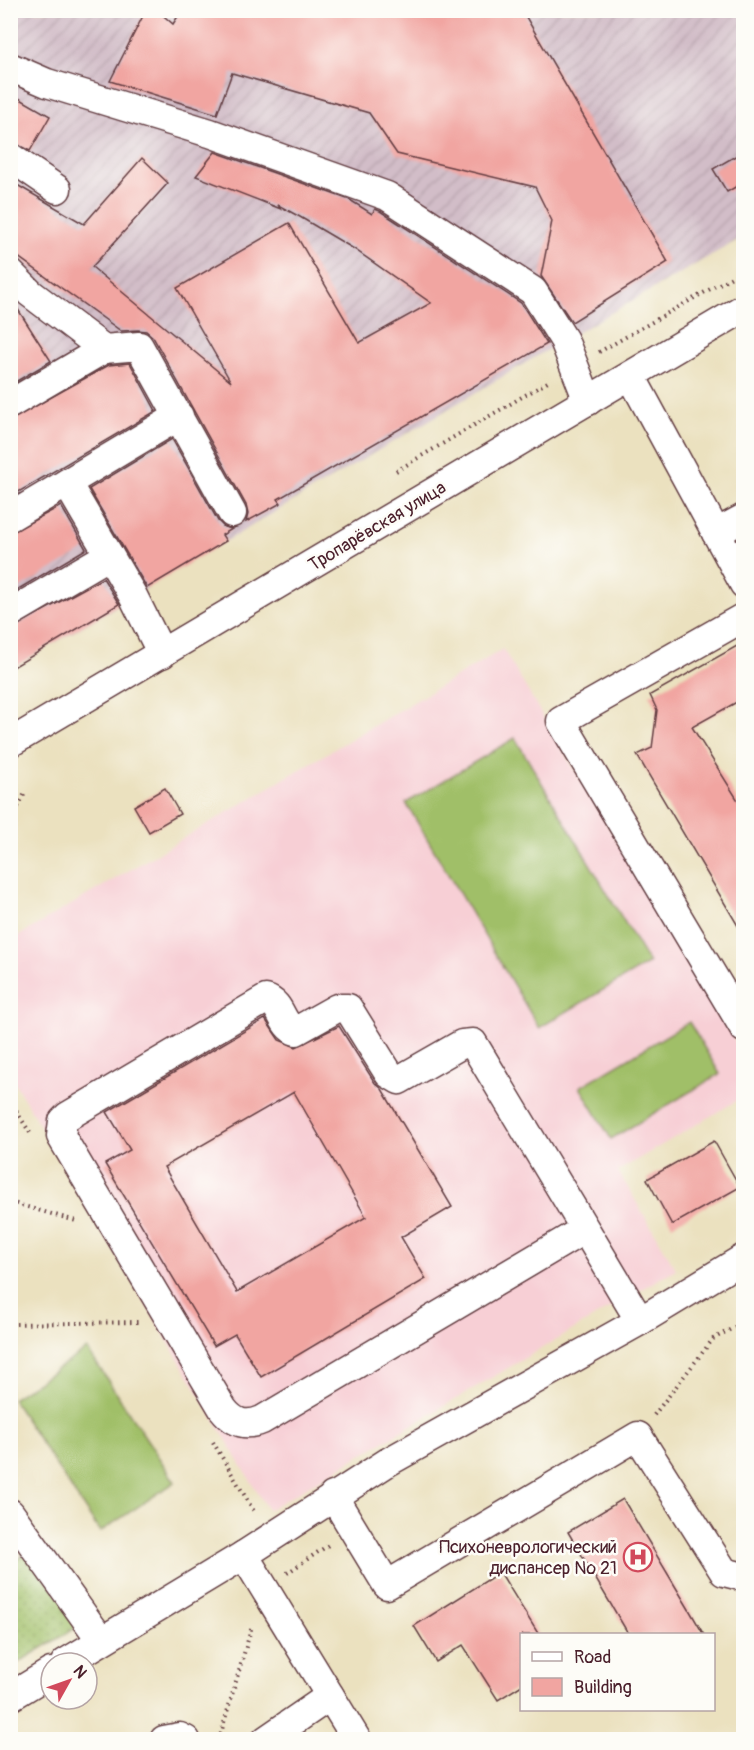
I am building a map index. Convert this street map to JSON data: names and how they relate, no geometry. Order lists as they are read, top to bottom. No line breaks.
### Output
{"streets":{"street":["Тропарёвская улица"]},"places":{"hospital":["Психоневрологический диспансер № 21"]},"legend":["Road","Building"],"north":"top right"}
